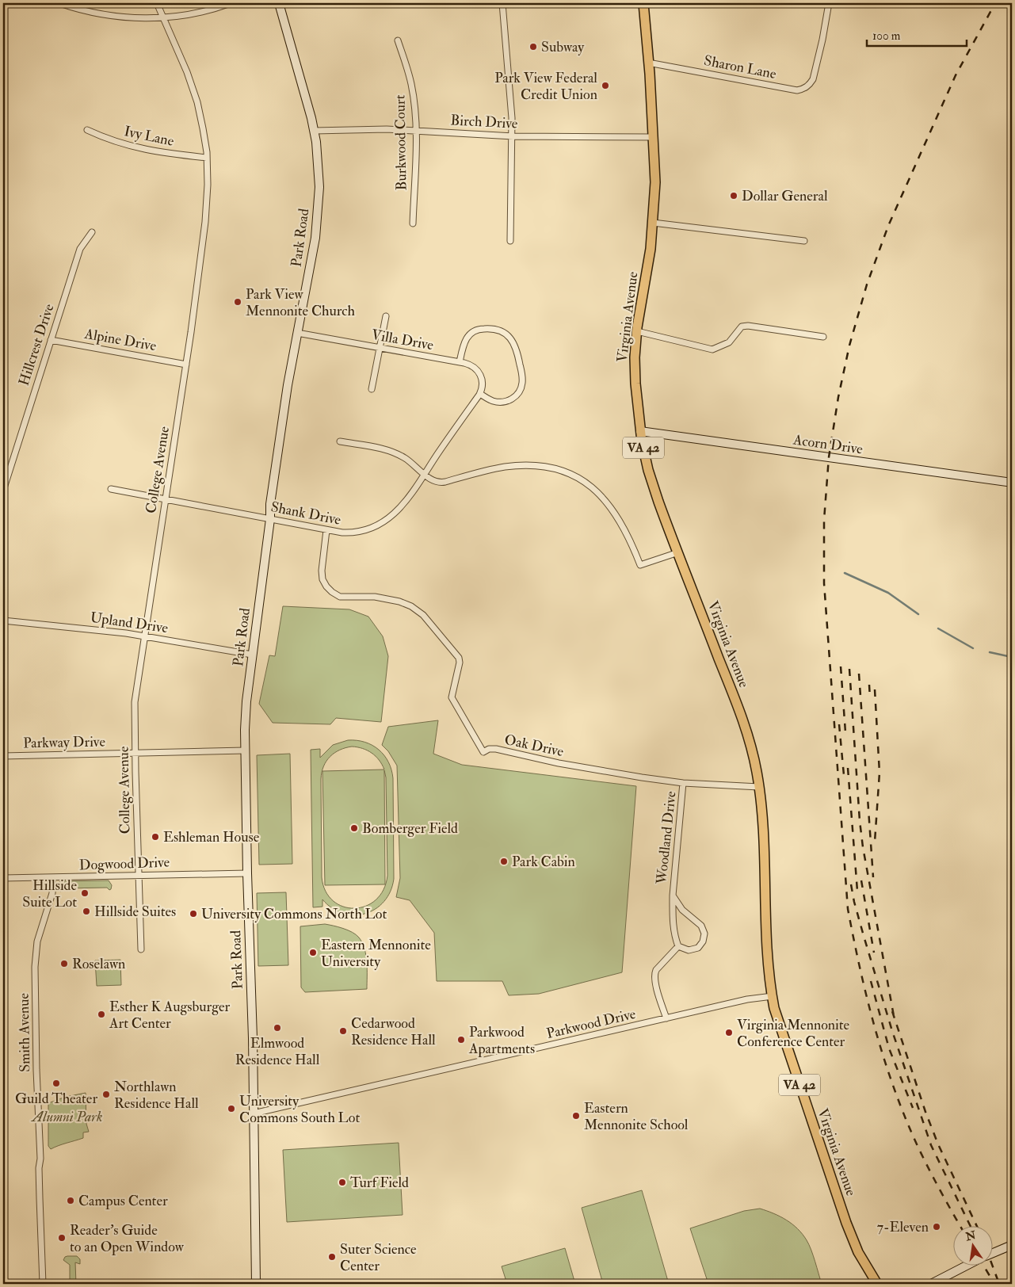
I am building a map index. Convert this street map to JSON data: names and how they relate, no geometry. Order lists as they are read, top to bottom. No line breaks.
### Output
{"streets":{"main road":["Virginia Avenue","VA 42"],"street":["Sharon Lane","Birch Drive","Ivy Lane","Burkwood Court","Park Road","Alpine Drive","Villa Drive","Hillcrest Drive","Acorn Drive","College Avenue","Shank Drive","Upland Drive","Parkway Drive","Oak Drive","Woodland Drive","Dogwood Drive","Parkwood Drive","Smith Avenue"]},"crossings":[["Sharon Lane","Virginia Avenue"],["Birch Drive","Burkwood Court"],["Birch Drive","Park Road"],["Birch Drive","Virginia Avenue"],["Ivy Lane","College Avenue"],["Park Road","Villa Drive"],["Park Road","Shank Drive"],["Park Road","Upland Drive"],["Park Road","Parkway Drive"],["Park Road","Dogwood Drive"],["Park Road","Parkwood Drive"],["Virginia Avenue","Acorn Drive"],["Virginia Avenue","Oak Drive"],["Virginia Avenue","Parkwood Drive"],["Alpine Drive","Hillcrest Drive"],["Alpine Drive","College Avenue"],["Villa Drive","Shank Drive"],["College Avenue","Shank Drive"],["College Avenue","Upland Drive"],["College Avenue","Parkway Drive"],["College Avenue","Dogwood Drive"],["Shank Drive","Oak Drive"],["Oak Drive","Woodland Drive"],["Dogwood Drive","Smith Avenue"]],"parks":["Alumni Park"],"places":["Subway","Park View Federal Credit Union","Dollar General","Park View Mennonite Church","Bomberger Field","Eshleman House","Park Cabin","Hillside Suite Lot","Hillside Suites","University Commons North Lot","Eastern Mennonite University","Roselawn","Esther K Augsburger Art Center","Elmwood Residence Hall","Cedarwood Residence Hall","Virginia Mennonite Conference Center","Parkwood Apartments","Guild Theater","Northlawn Residence Hall","University Commons South Lot","Eastern Mennonite School","Turf Field","Campus Center","7-Eleven","Reader's Guide to an Open Window","Suter Science Center"],"scale_bar":"100 m","north":"top"}
